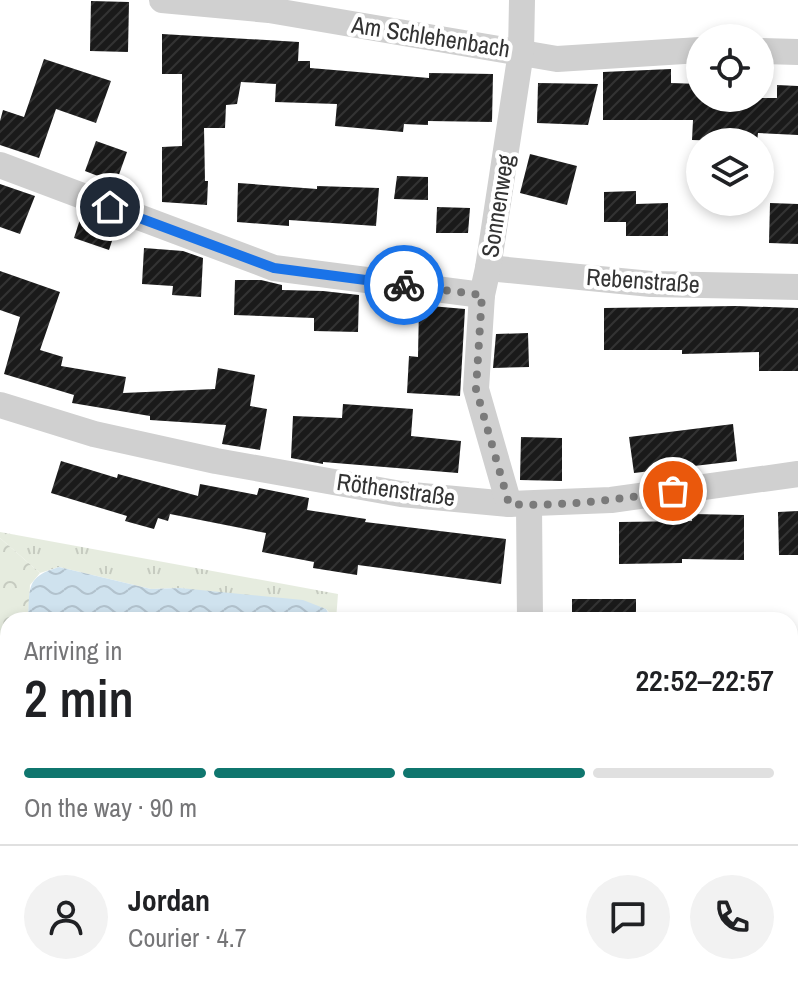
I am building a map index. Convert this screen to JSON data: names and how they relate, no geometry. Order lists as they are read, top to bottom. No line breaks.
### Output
{"streets":{"street":["Am Schlehenbach","Sonnenweg","Rebenstraße","Röthenstraße"]},"crossings":[["Am Schlehenbach","Sonnenweg"],["Sonnenweg","Rebenstraße"],["Sonnenweg","Röthenstraße"]],"page":{"heading":["2 min","Arriving in","22:52–22:57"],"panel":["Jordan","Courier · 4.7"],"bar":"On the way · 90 m"}}
